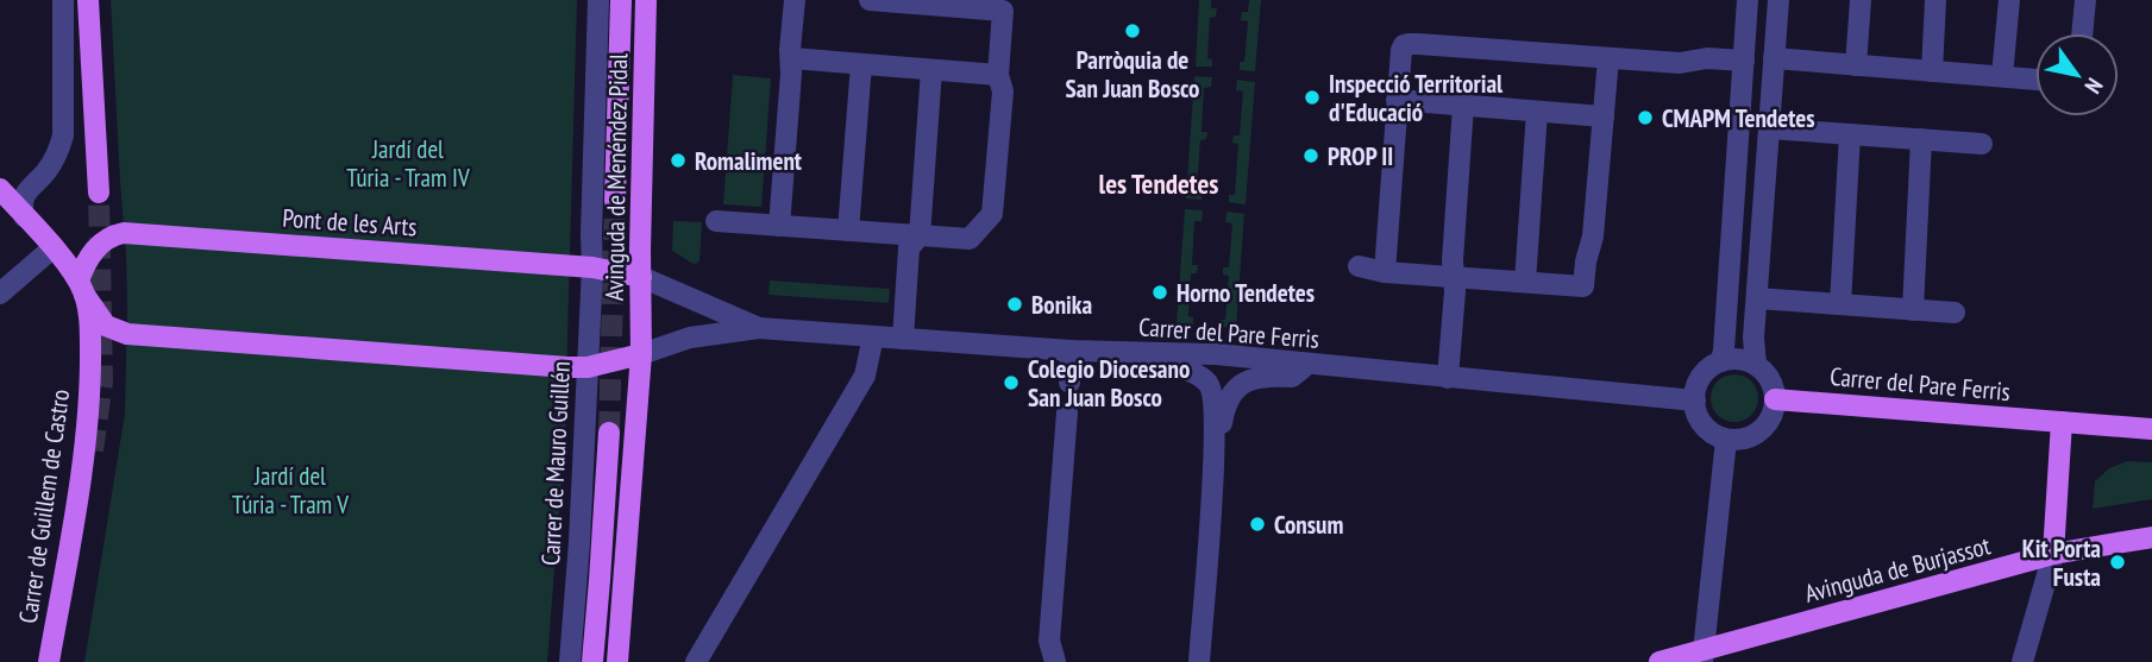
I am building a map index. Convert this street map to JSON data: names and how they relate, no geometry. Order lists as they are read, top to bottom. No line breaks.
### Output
{"streets":{"main road":["Avinguda de Menéndez Pidal","Pont de les Arts","Carrer del Pare Ferris","Carrer de Mauro Guillén","Carrer de Guillem de Castro","Avinguda de Burjassot"]},"crossings":[["Avinguda de Menéndez Pidal","Pont de les Arts"],["Avinguda de Menéndez Pidal","Carrer del Pare Ferris"],["Avinguda de Menéndez Pidal","Carrer de Mauro Guillén"],["Pont de les Arts","Carrer del Pare Ferris"],["Pont de les Arts","Carrer de Mauro Guillén"],["Pont de les Arts","Carrer de Guillem de Castro"]],"districts":["les Tendetes"],"parks":["Jardí del Túria - Tram IV","Jardí del Túria - Tram V"],"places":["Parròquia de San Juan Bosco","Inspecció Territorial d'Educació","CMAPM Tendetes","PROP II","Romaliment","Horno Tendetes","Bonika","Colegio Diocesano San Juan Bosco","Consum","Kit Porta Fusta"],"north":"bottom right"}
